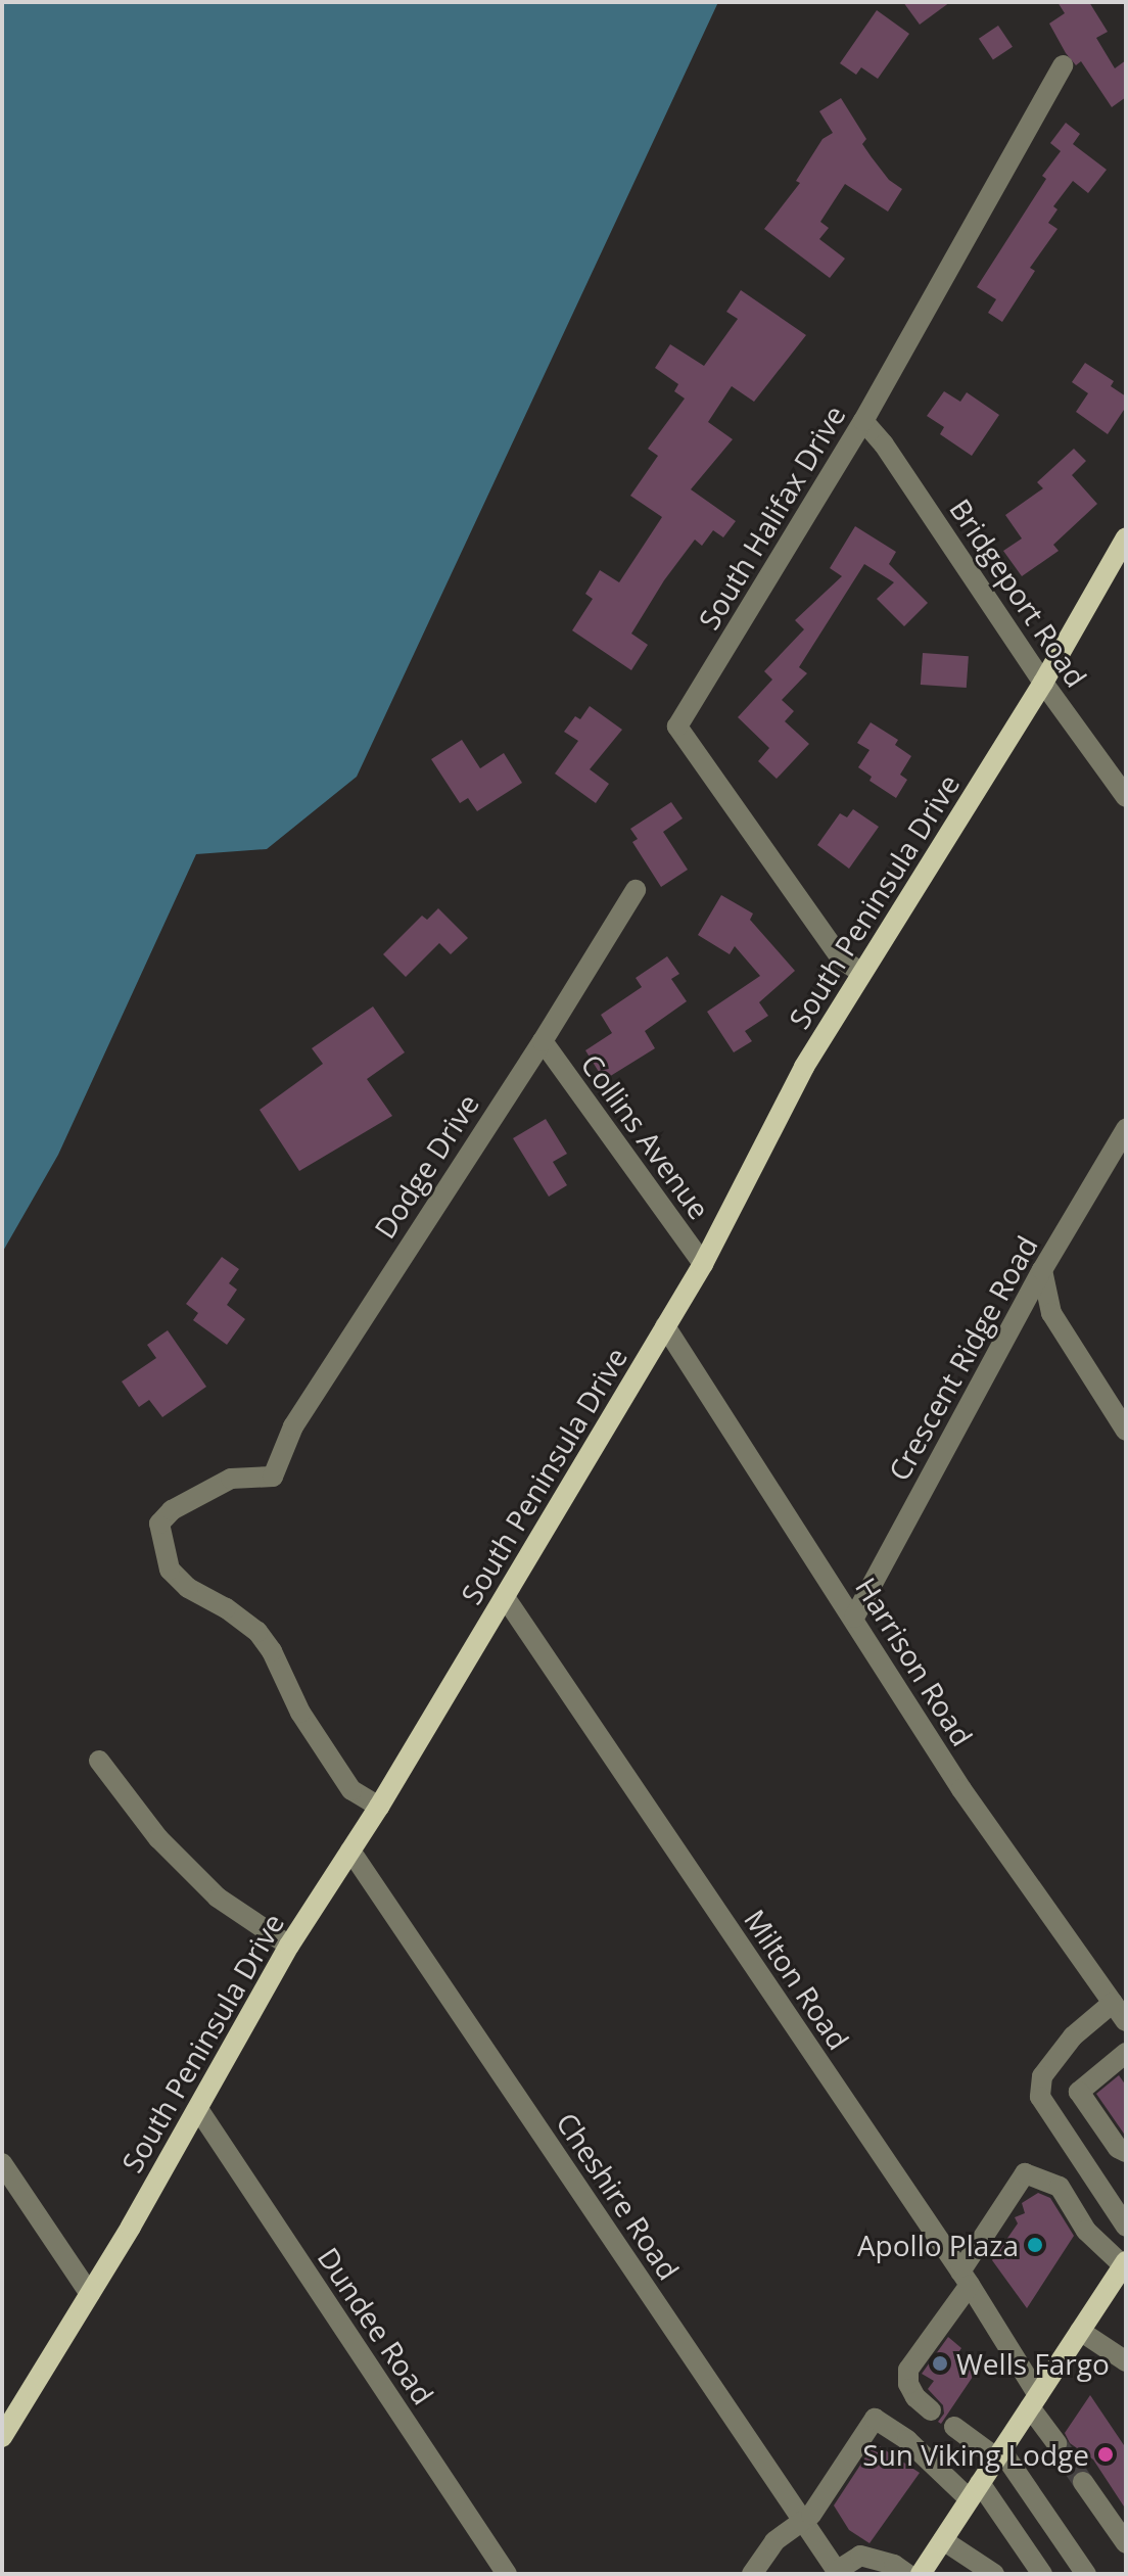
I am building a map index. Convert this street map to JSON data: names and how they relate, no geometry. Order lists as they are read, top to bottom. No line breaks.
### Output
{"streets":{"main road":["South Peninsula Drive"],"street":["South Halifax Drive","Bridgeport Road","Collins Avenue","Dodge Drive","Crescent Ridge Road","Harrison Road","Milton Road","Cheshire Road","Dundee Road"]},"crossings":[["South Halifax Drive","Bridgeport Road"],["South Halifax Drive","South Peninsula Drive"],["Bridgeport Road","South Peninsula Drive"],["South Peninsula Drive","Collins Avenue"],["South Peninsula Drive","Dodge Drive"],["South Peninsula Drive","Harrison Road"],["South Peninsula Drive","Milton Road"],["South Peninsula Drive","Cheshire Road"],["South Peninsula Drive","Dundee Road"],["Collins Avenue","Dodge Drive"],["Crescent Ridge Road","Harrison Road"]],"places":["Apollo Plaza","Wells Fargo","Sun Viking Lodge"]}
